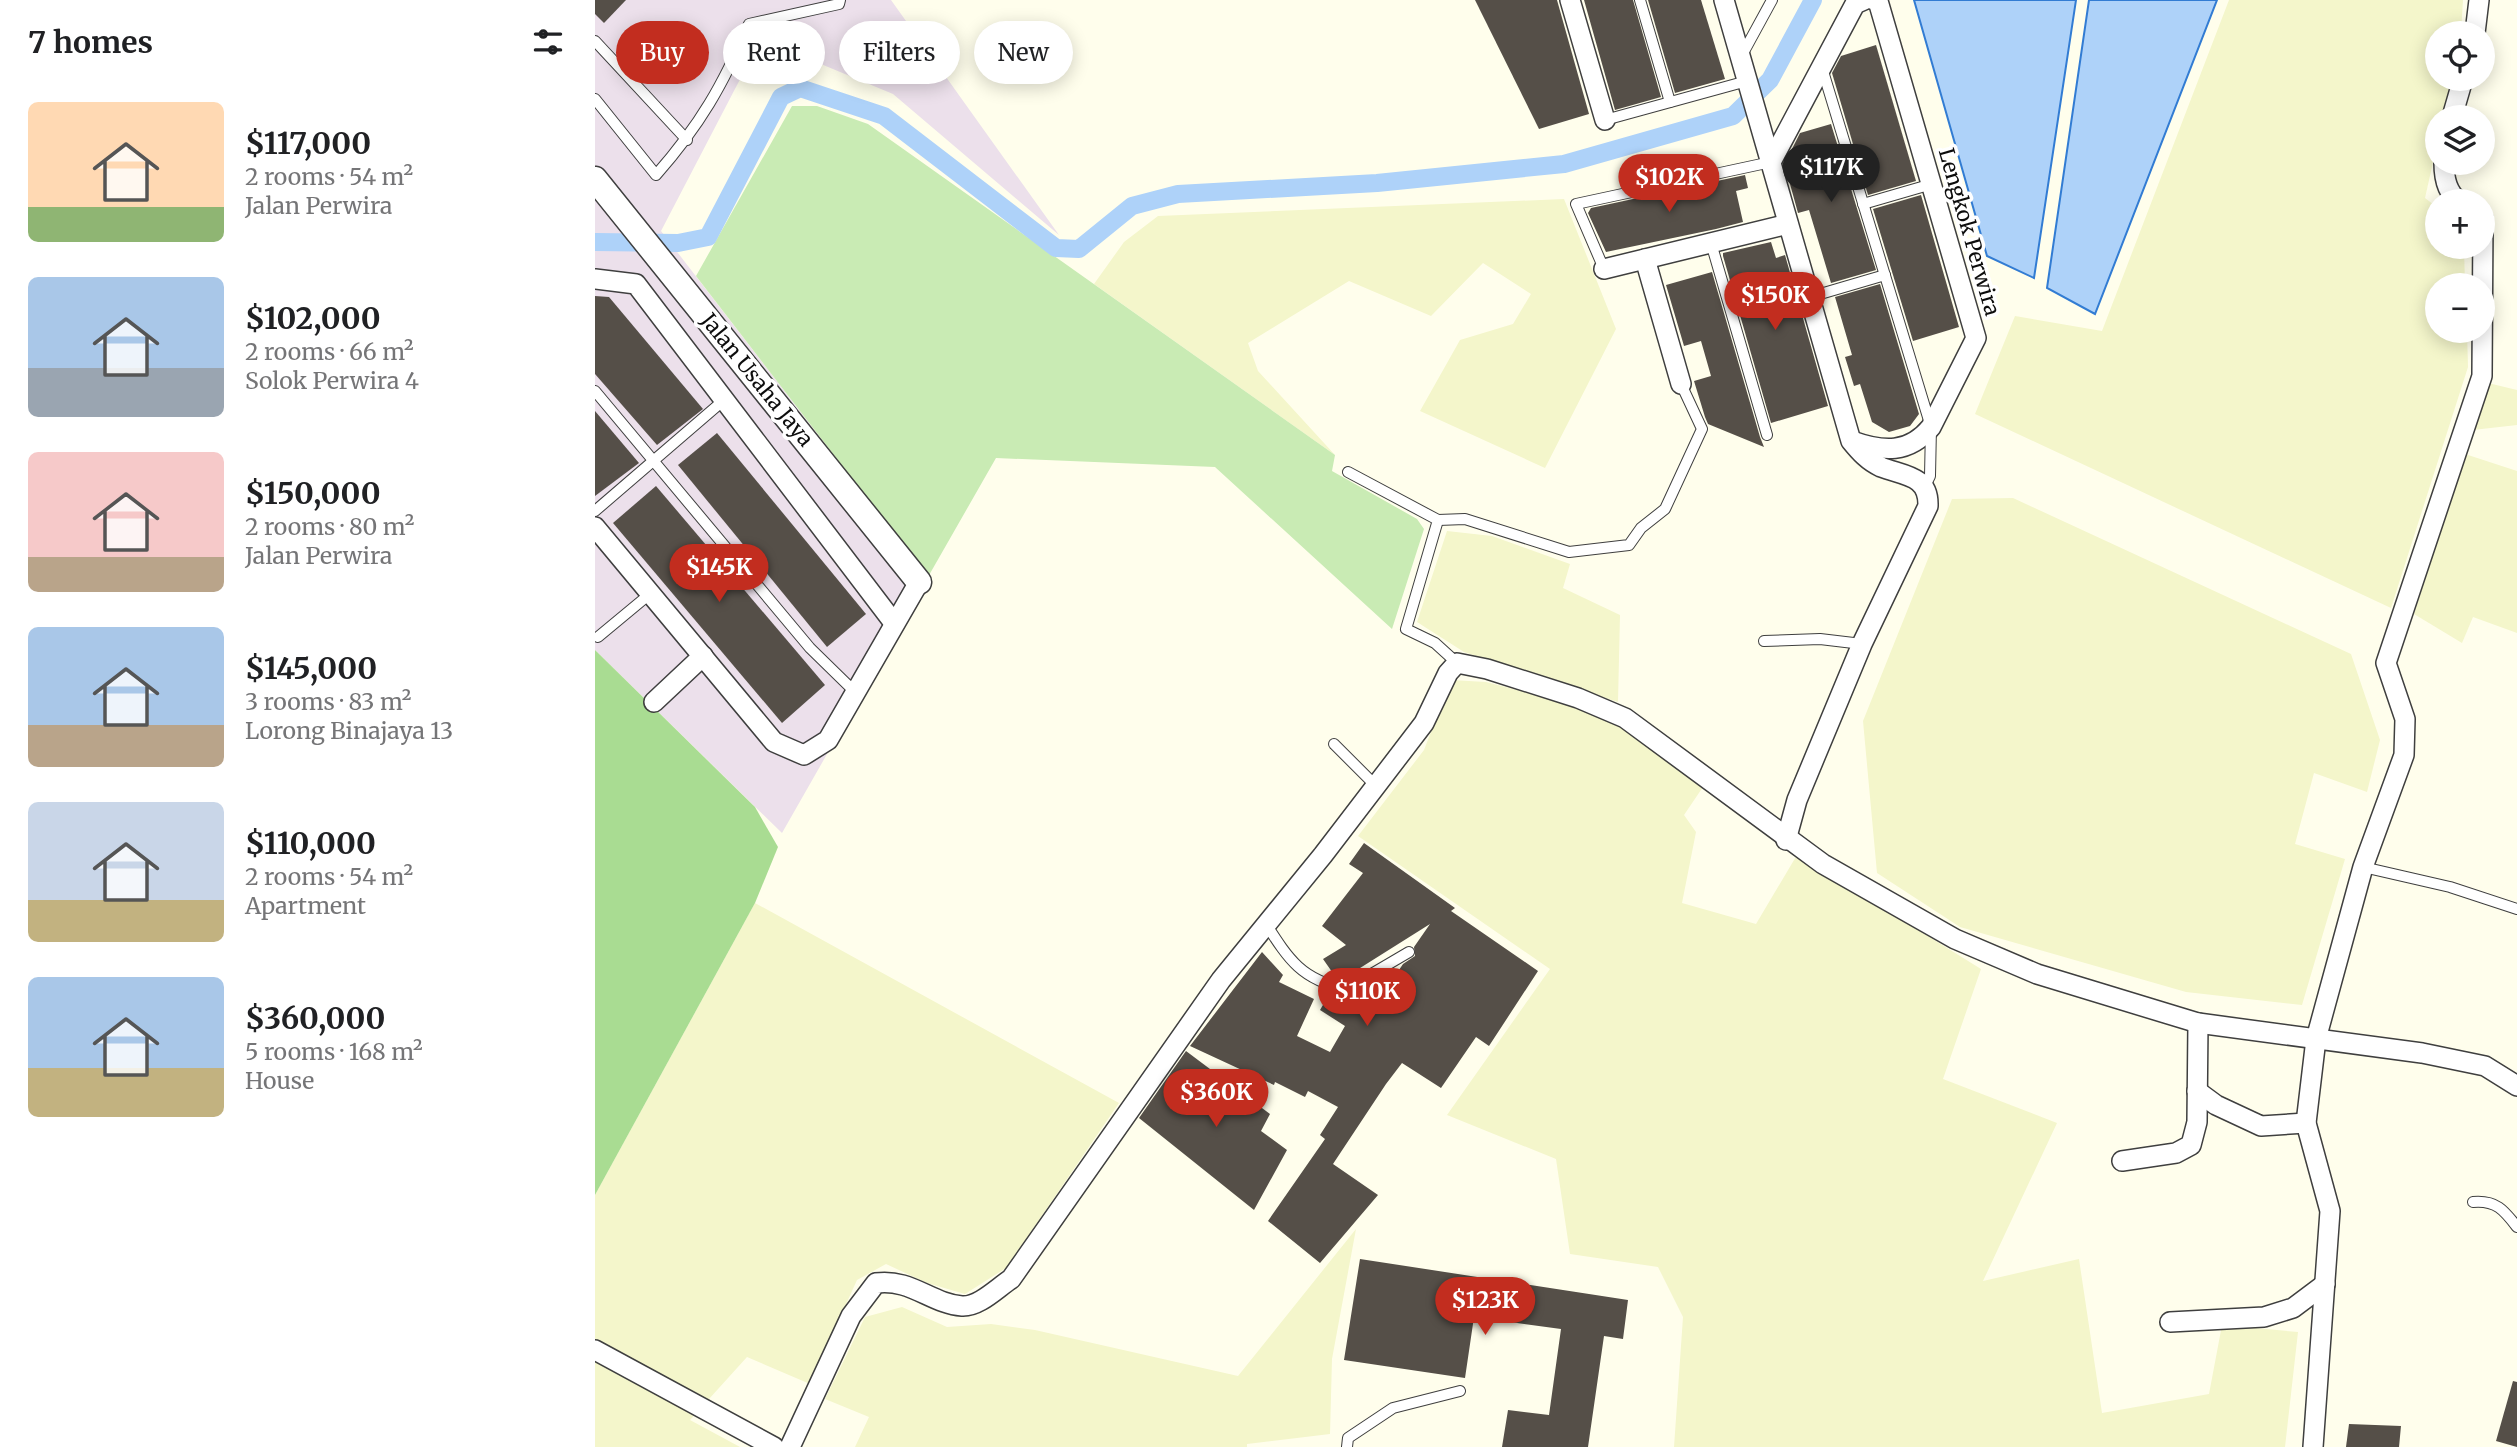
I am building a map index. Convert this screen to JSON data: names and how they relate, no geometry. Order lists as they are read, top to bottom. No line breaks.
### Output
{"streets":{"street":["Lengkok Perwira","Jalan Usaha Jaya"]},"page":{"heading":"7 homes","map_buttons":["+","−"],"chip":["Buy","Rent","Filters","New"],"list":[{"name":"$117,000","note":"2 rooms · 54 m² · Jalan Perwira"},{"name":"$102,000","note":"2 rooms · 66 m² · Solok Perwira 4"},{"name":"$150,000","note":"2 rooms · 80 m² · Jalan Perwira"},{"name":"$145,000","note":"3 rooms · 83 m² · Lorong Binajaya 13"},{"name":"$110,000","note":"2 rooms · 54 m² · Apartment"},{"name":"$360,000","note":"5 rooms · 168 m² · House"}],"price":["$117K","$102K","$150K","$145K","$110K","$360K","$123K"]}}
